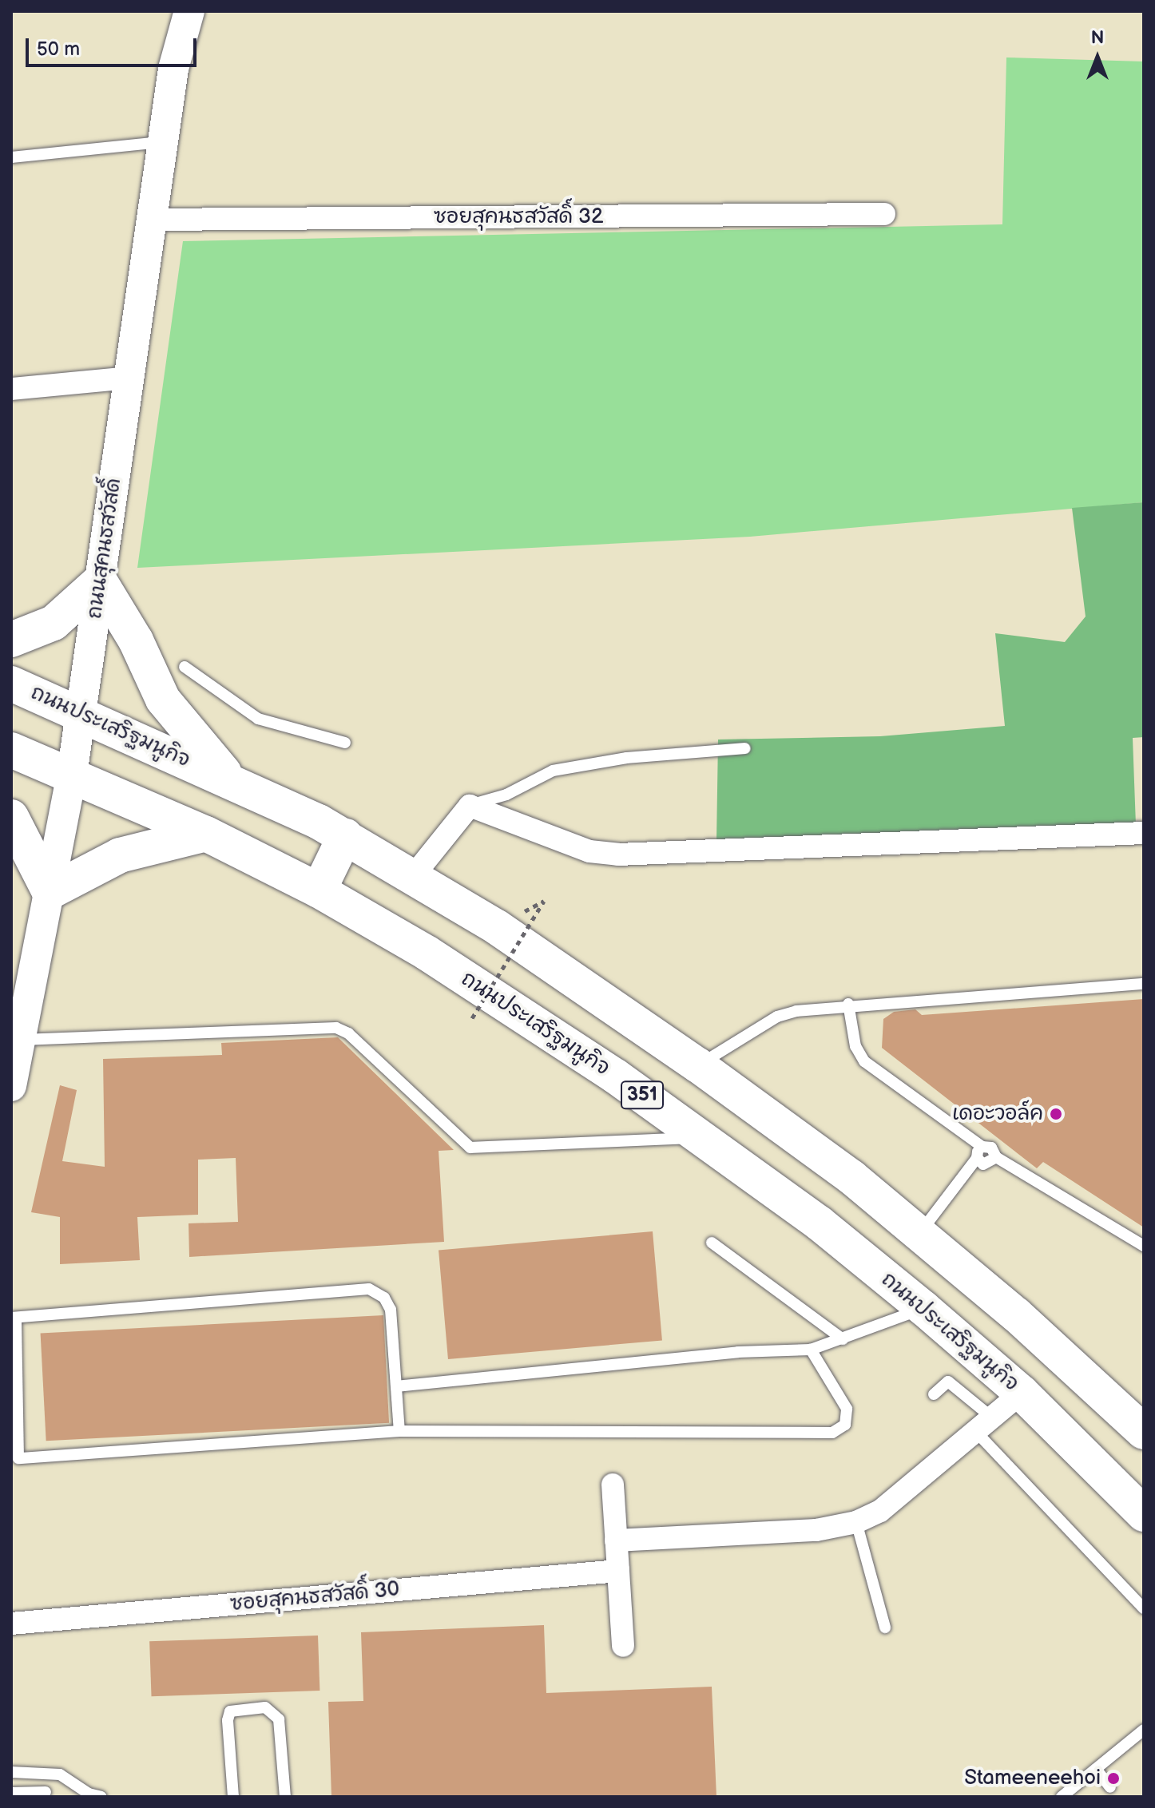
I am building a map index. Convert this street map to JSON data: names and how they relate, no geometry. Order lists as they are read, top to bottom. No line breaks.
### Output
{"streets":{"main road":["ถนนสุคนธสวัสดิ์","ถนนประเสริฐมนูกิจ","351"],"street":["ซอยสุคนธสวัสดิ์ 32","ซอยสุคนธสวัสดิ์ 30"]},"crossings":[["ซอยสุคนธสวัสดิ์ 32","ถนนสุคนธสวัสดิ์"],["ถนนสุคนธสวัสดิ์","ถนนประเสริฐมนูกิจ"]],"places":["เดอะวอล์ค","Stameeneehoi"],"scale_bar":"50 m","north":"top"}
